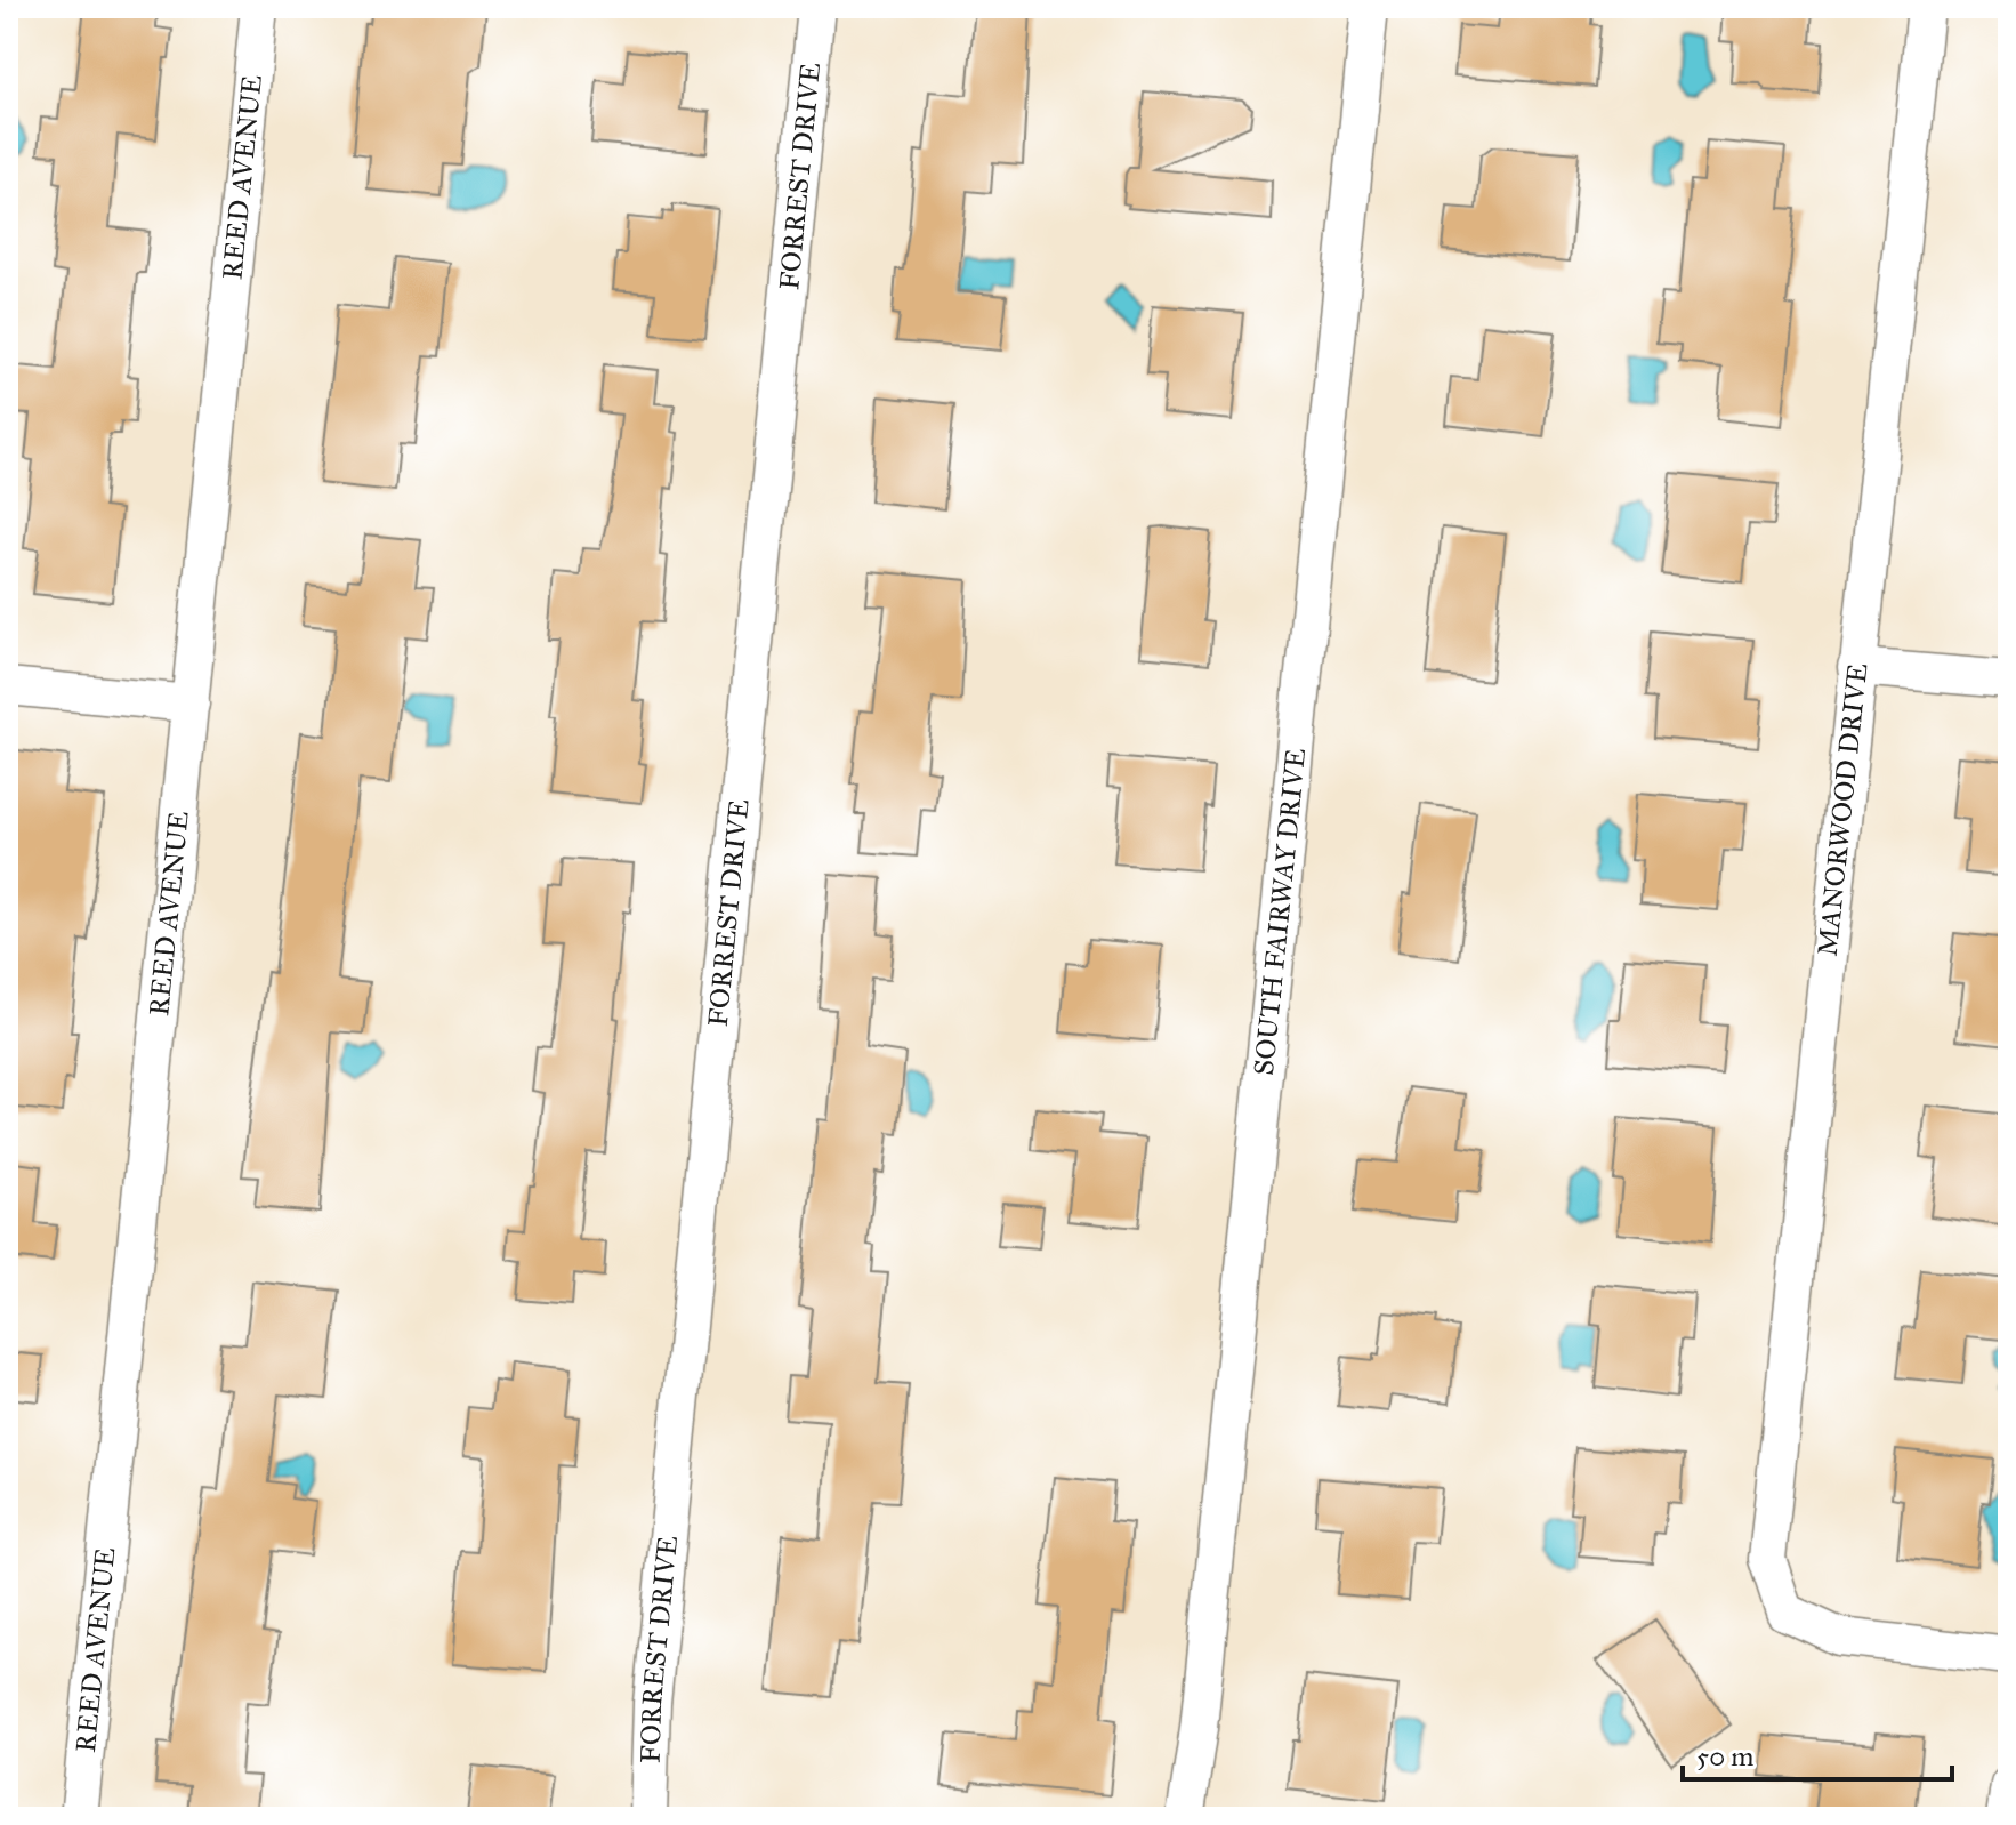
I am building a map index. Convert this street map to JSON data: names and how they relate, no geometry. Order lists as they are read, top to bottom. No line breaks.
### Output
{"streets":{"street":["REED AVENUE","FORREST DRIVE","MANORWOOD DRIVE","SOUTH FAIRWAY DRIVE"]},"scale_bar":"50 m"}
